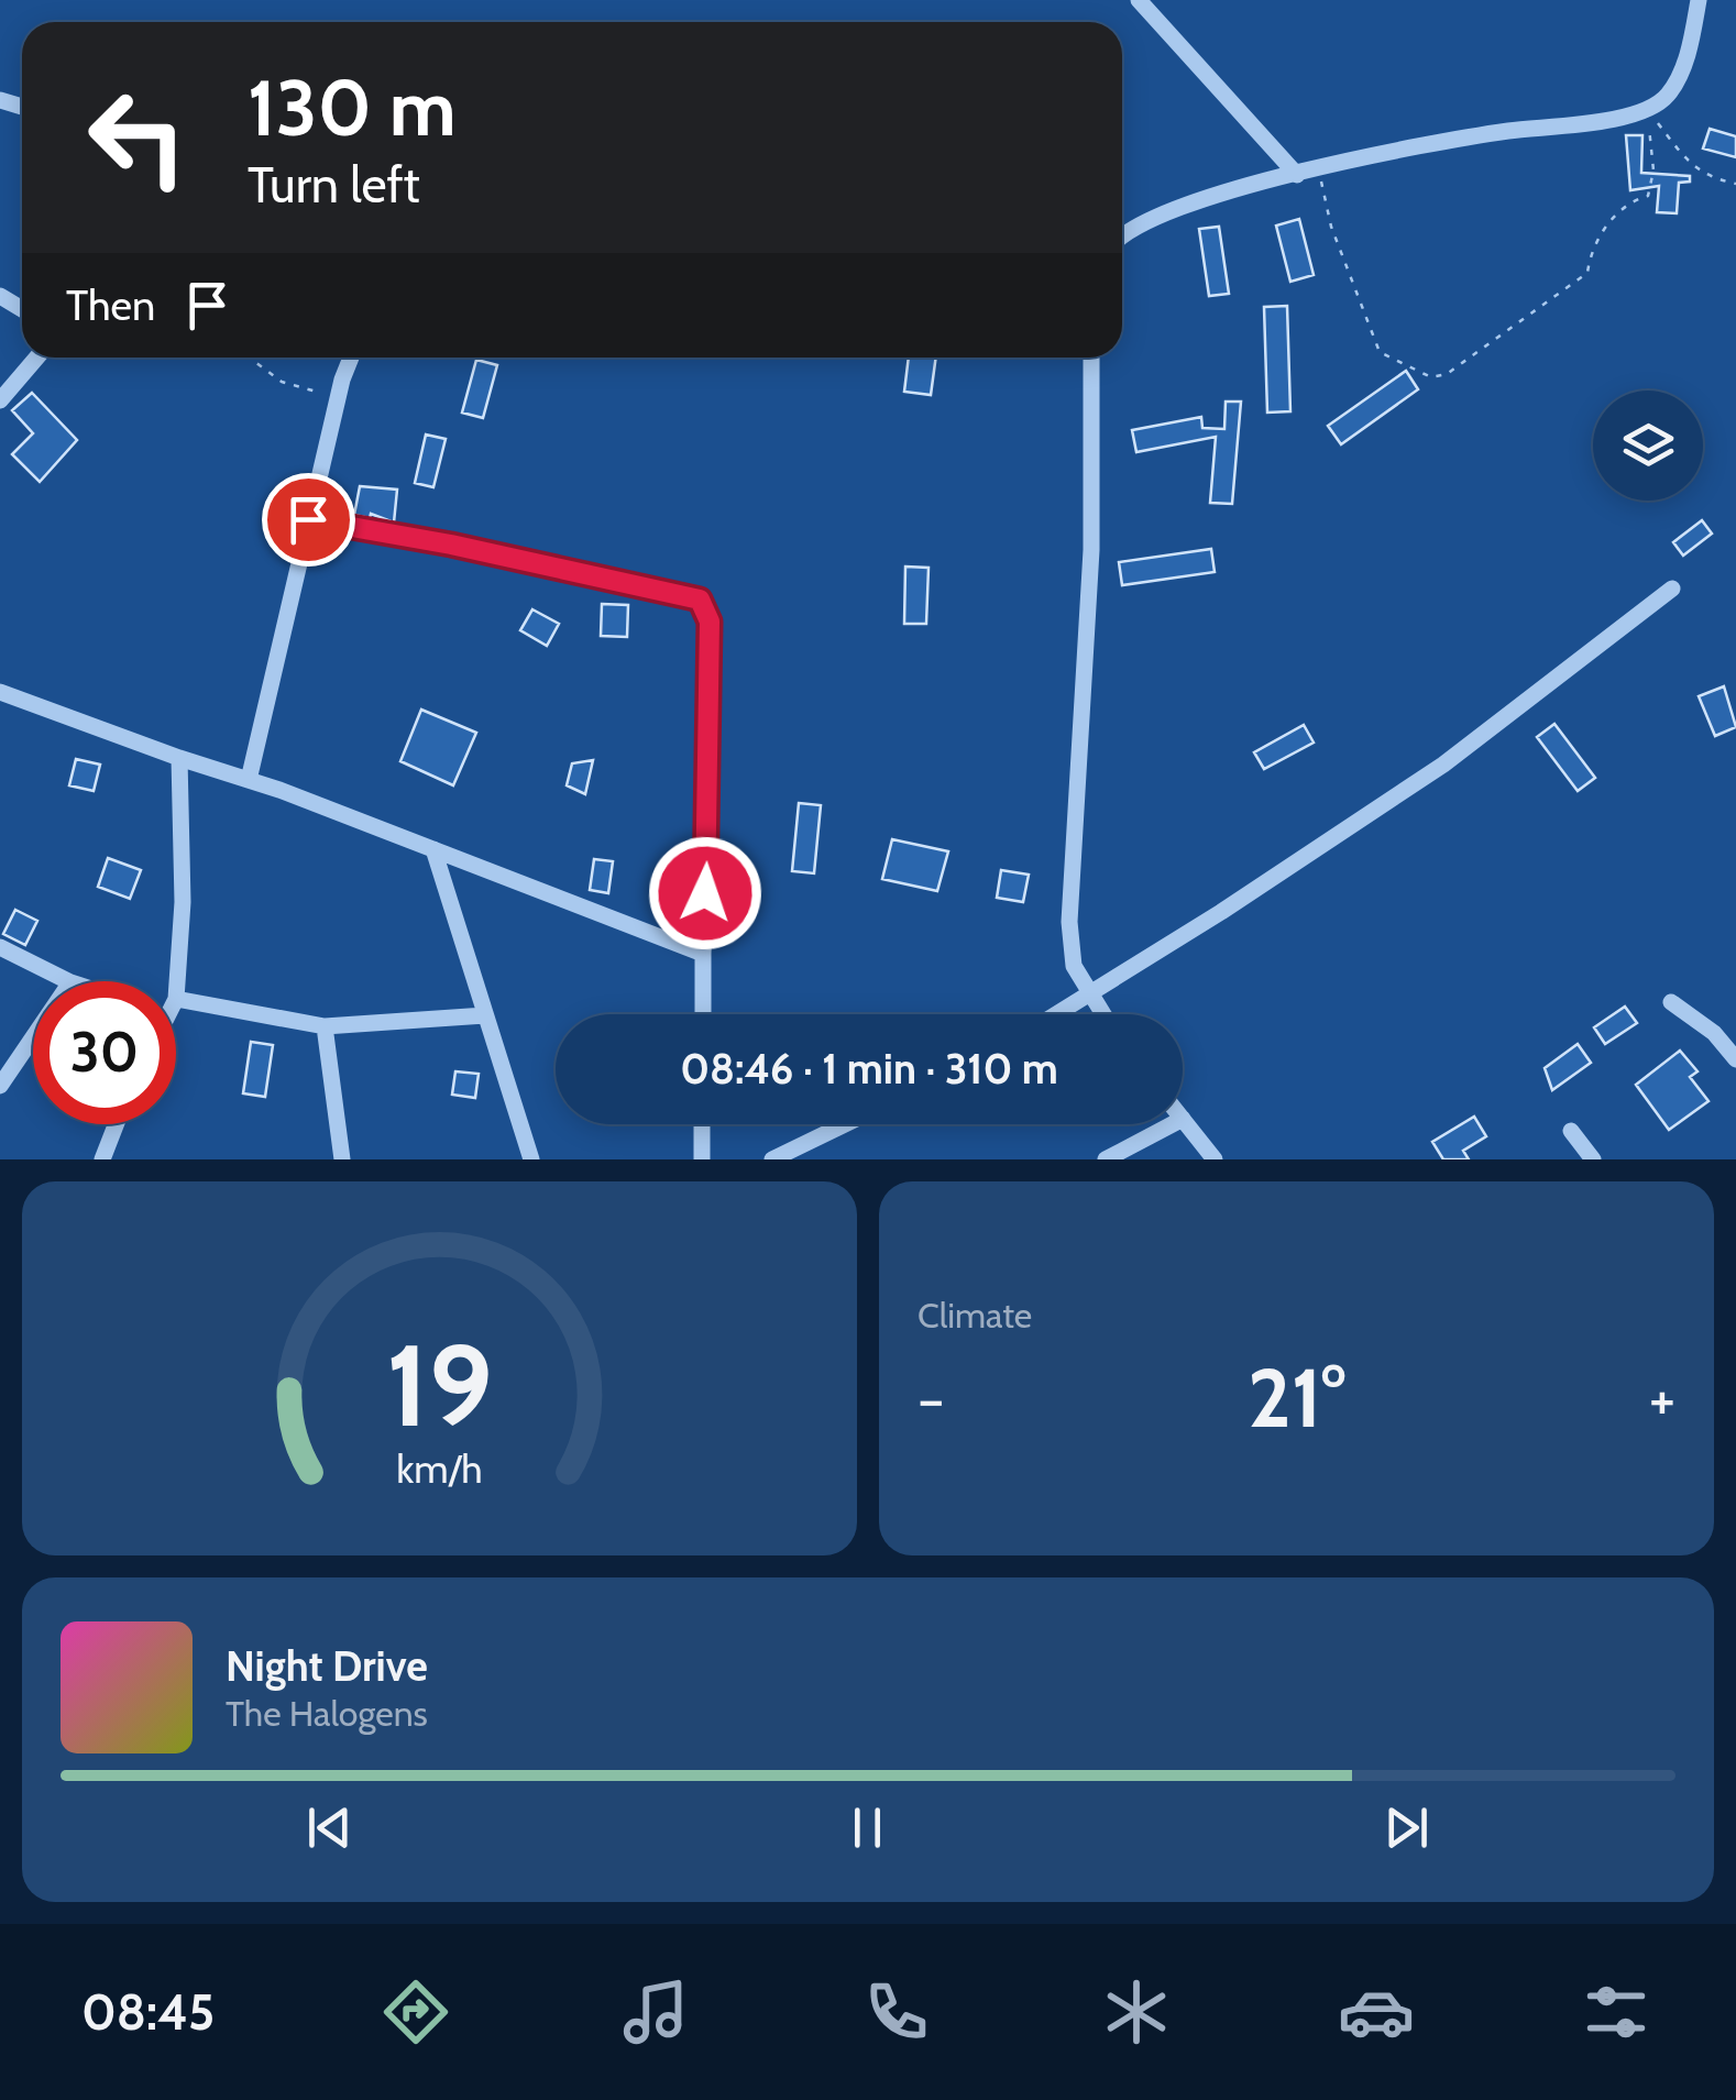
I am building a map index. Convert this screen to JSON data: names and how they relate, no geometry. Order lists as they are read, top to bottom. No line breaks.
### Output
{"page":{"turn":["130 m","Turn left"],"then":"Then","limit":"30","trip":"08:46 · 1 min · 310 m","tile":"Climate","heat":["−","21°","+"],"song":["Night Drive","The Halogens"],"tabs":"08:45","gauge":["19","km/h"]}}
